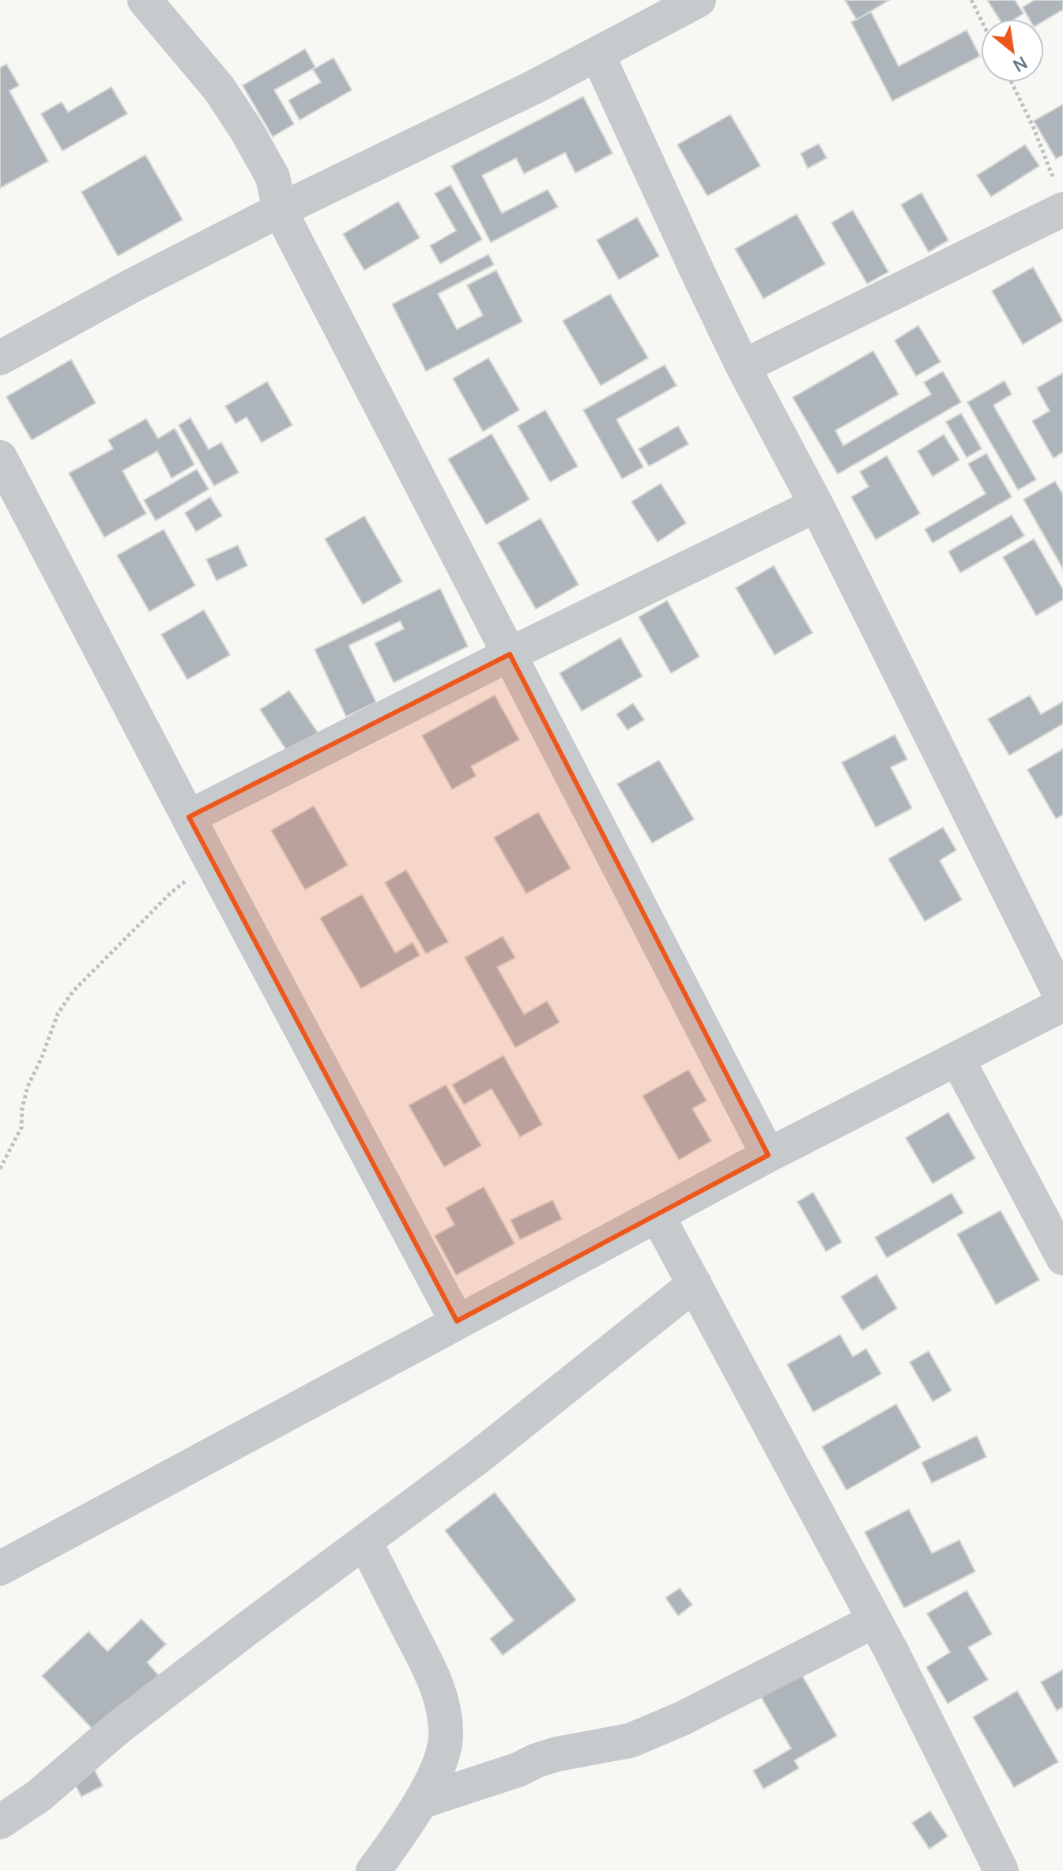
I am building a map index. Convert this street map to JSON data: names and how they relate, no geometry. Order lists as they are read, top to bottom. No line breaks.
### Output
{"north":"bottom right"}
